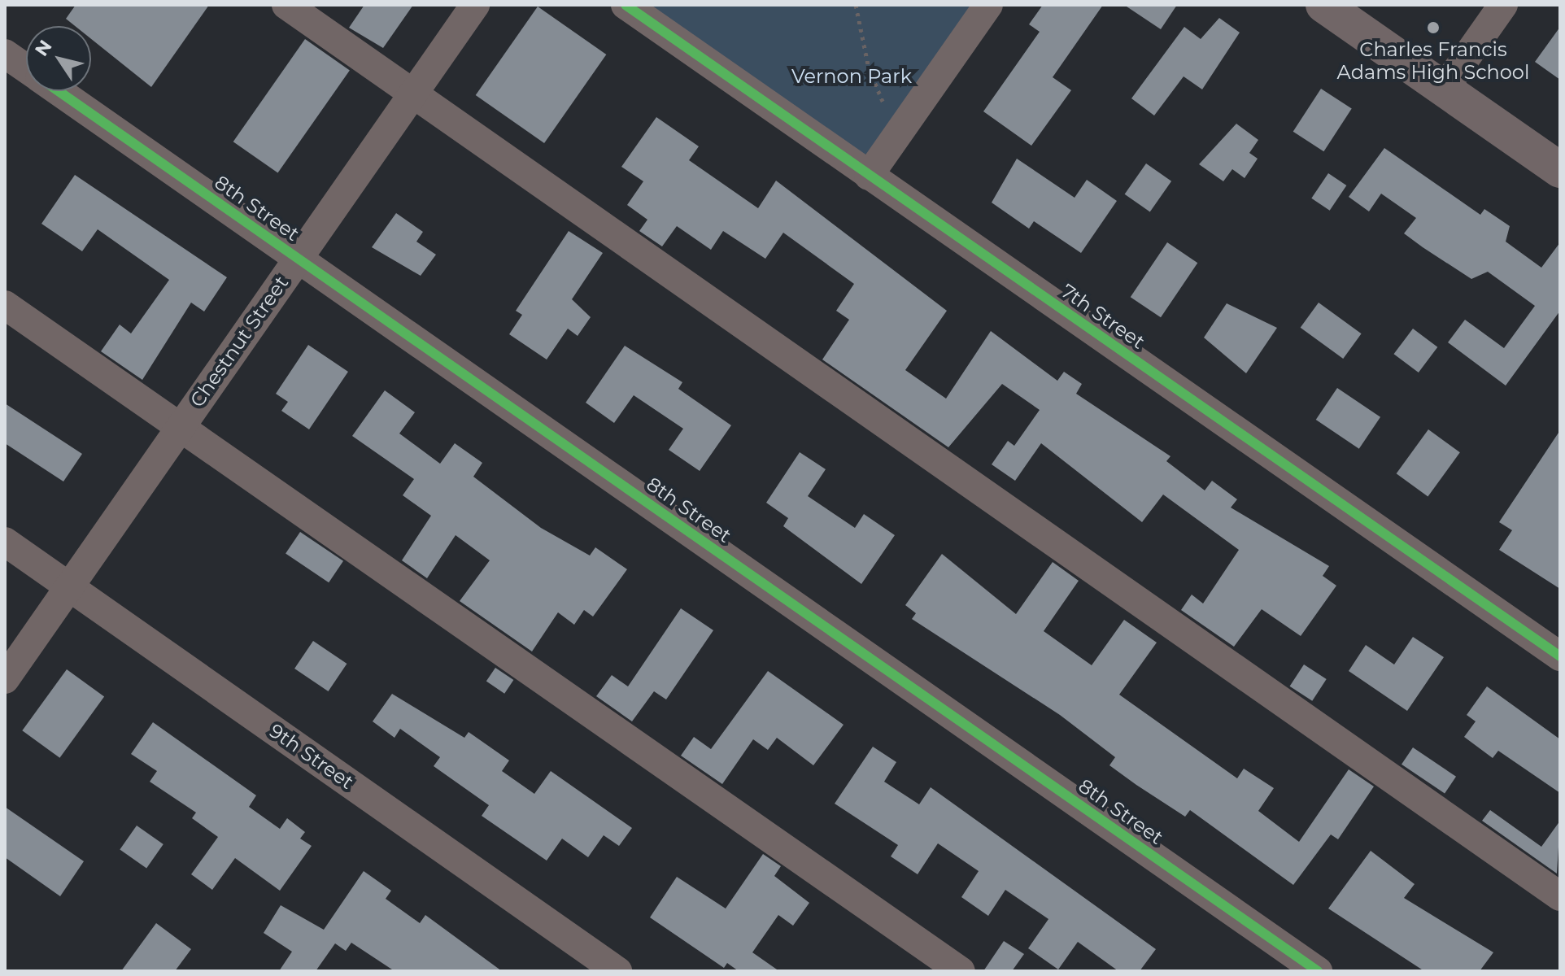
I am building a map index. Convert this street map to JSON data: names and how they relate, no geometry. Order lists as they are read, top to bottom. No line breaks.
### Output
{"streets":{"street":["8th Street","7th Street","Chestnut Street","9th Street"]},"crossings":[["8th Street","Chestnut Street"],["Chestnut Street","9th Street"]],"parks":["Vernon Park"],"places":["Charles Francis Adams High School"],"north":"top left"}
